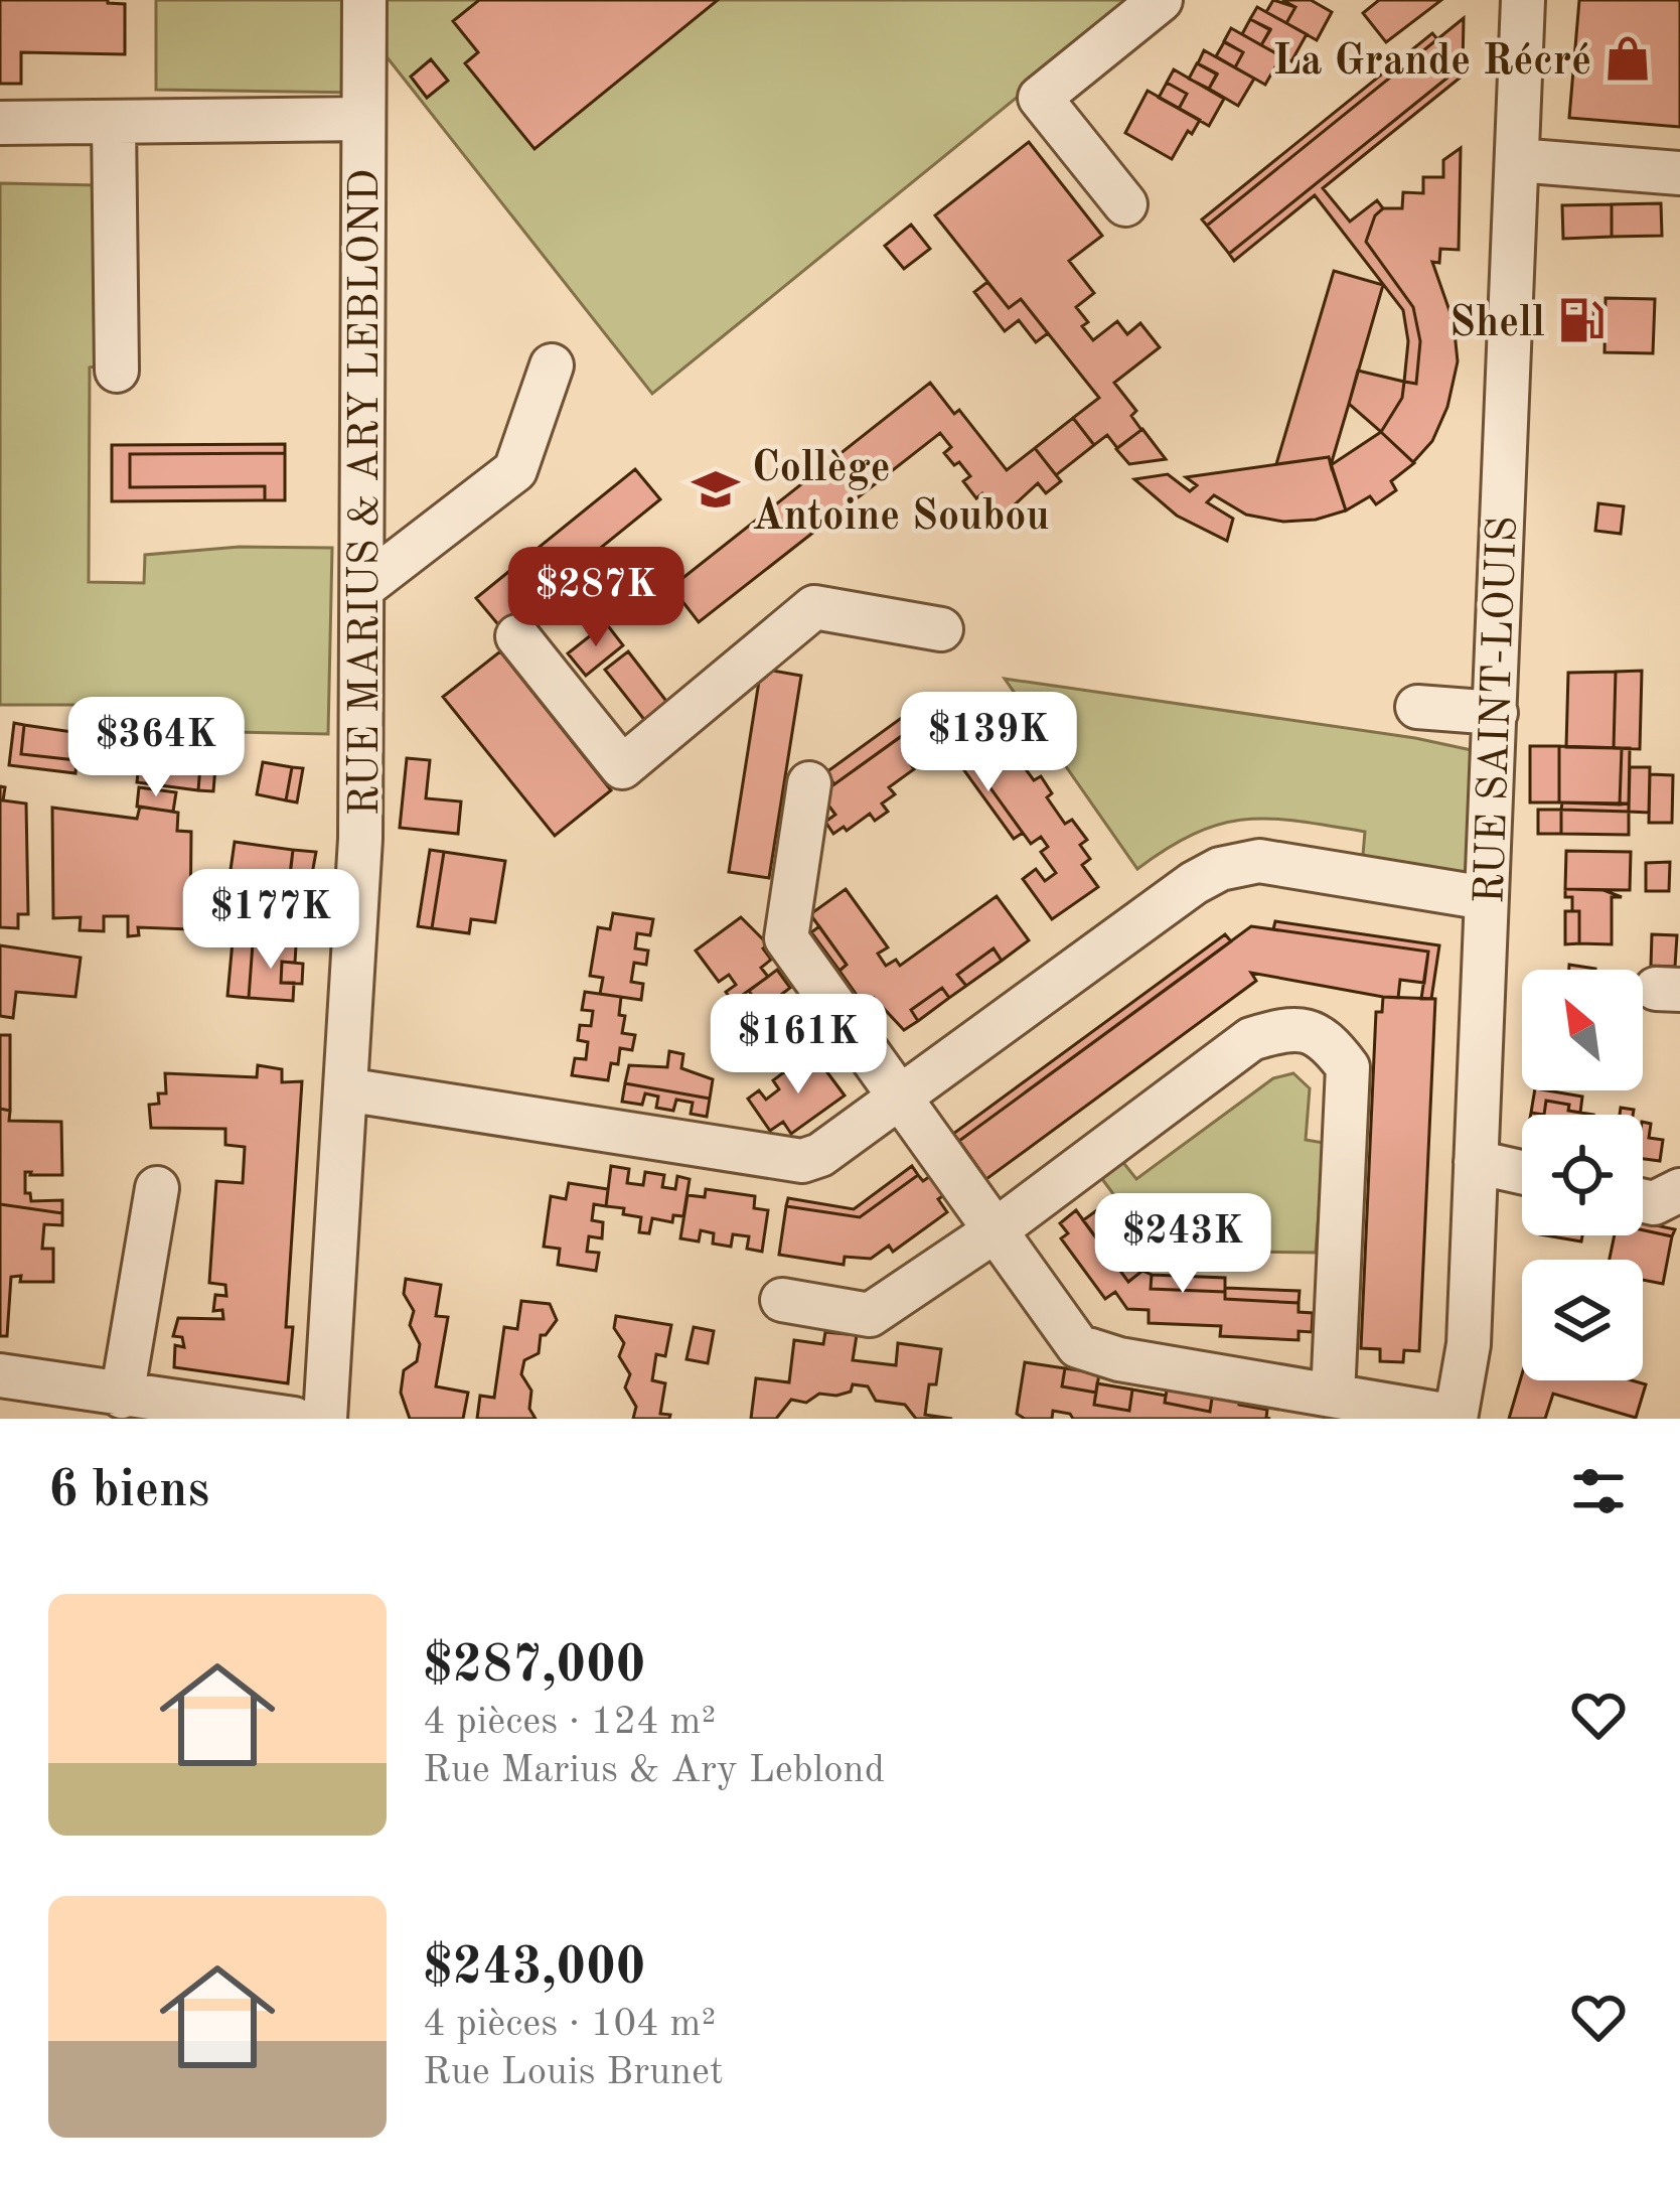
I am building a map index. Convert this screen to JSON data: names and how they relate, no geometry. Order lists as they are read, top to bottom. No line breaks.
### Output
{"streets":{"street":["RUE MARIUS & ARY LEBLOND","RUE SAINT-LOUIS"]},"places":{"shop":["La Grande Récré"],"fuel station":["Shell"],"school or university":["Collège Antoine Soubou"]},"north":"top left","page":{"price":["$287K","$139K","$364K","$177K","$161K","$243K"],"heading":"6 biens","list":[{"name":"$287,000","note":"4 pièces · 124 m² · Rue Marius & Ary Leblond"},{"name":"$243,000","note":"4 pièces · 104 m² · Rue Louis Brunet"}]}}
